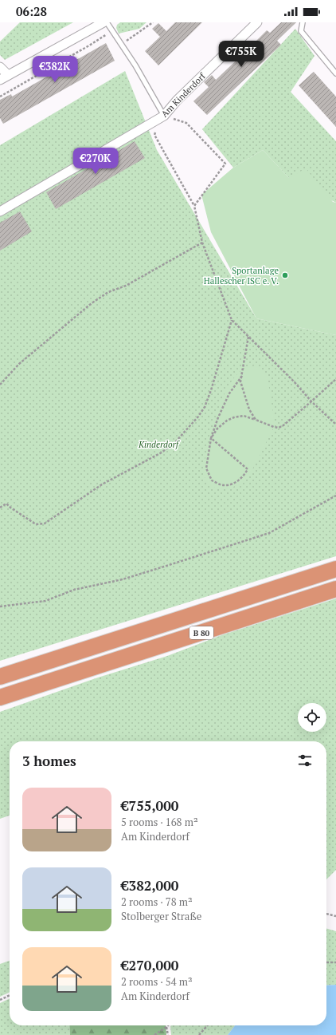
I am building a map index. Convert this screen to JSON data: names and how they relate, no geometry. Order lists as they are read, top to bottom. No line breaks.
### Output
{"streets":{"highway":["B 80"],"street":["Am Kinderdorf"]},"parks":["Kinderdorf"],"places":["Sportanlage Hallescher ISC e. V."],"page":{"status":"06:28","price":["€755K","€382K","€270K"],"heading":"3 homes","list":[{"name":"€755,000","note":"5 rooms · 168 m² · Am Kinderdorf"},{"name":"€382,000","note":"2 rooms · 78 m² · Stolberger Straße"},{"name":"€270,000","note":"2 rooms · 54 m² · Am Kinderdorf"}]}}
